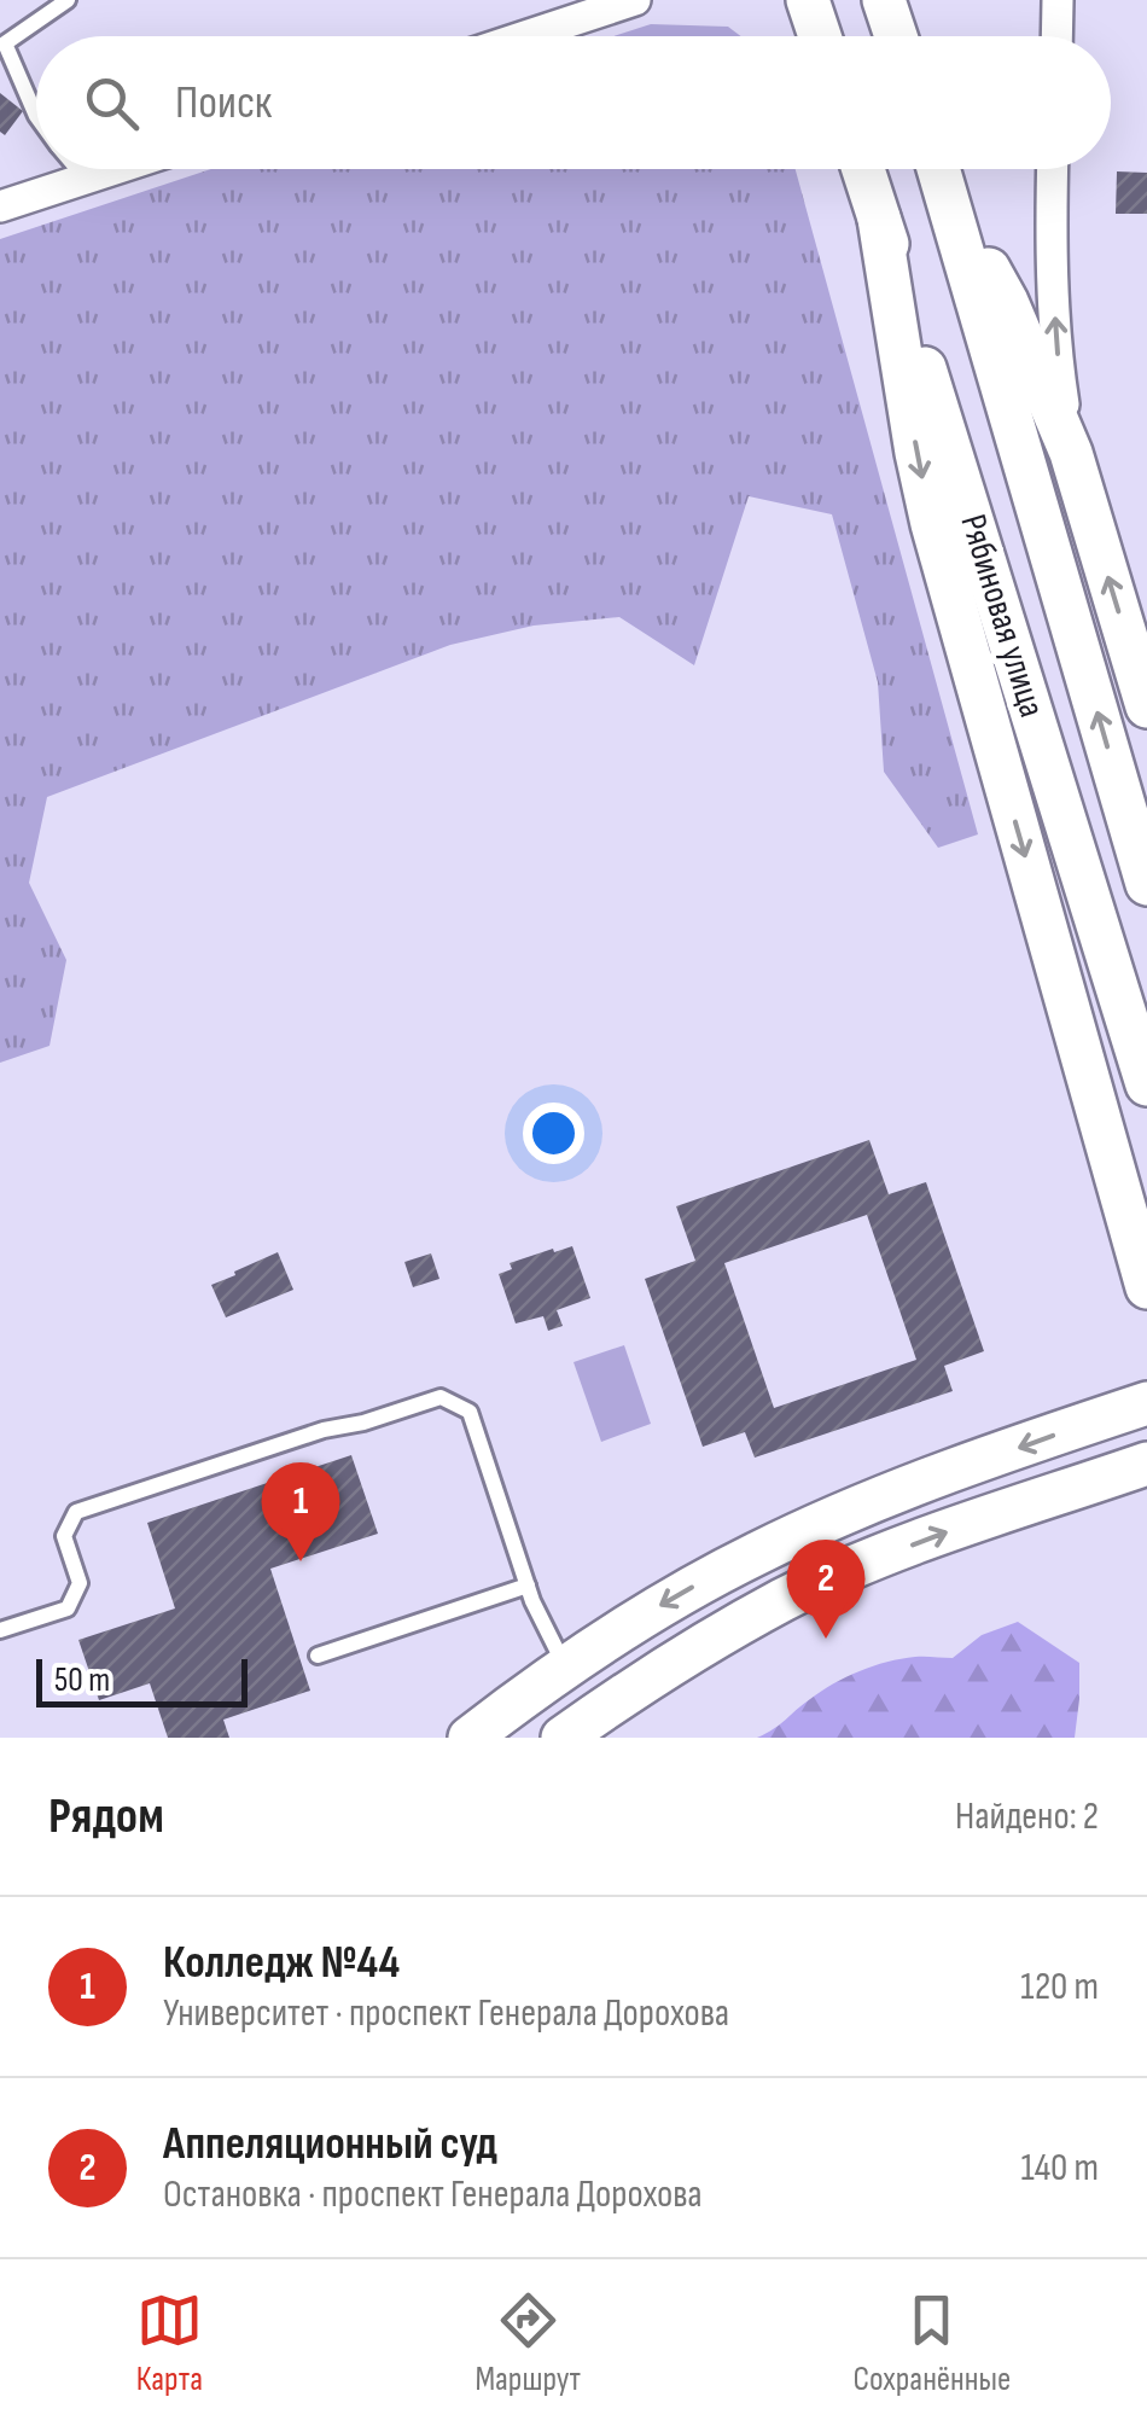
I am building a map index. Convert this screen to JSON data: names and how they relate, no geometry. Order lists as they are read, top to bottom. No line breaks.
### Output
{"streets":{"main road":["Рябиновая улица"]},"scale_bar":"50 m","page":{"search":"Поиск","pins":["1","2"],"scale":"50 m","heading":["Рядом","Найдено: 2"],"list":[{"mark":"1","name":"Колледж №44","note":"Университет · проспект Генерала Дорохова","value":"120 m"},{"mark":"2","name":"Аппеляционный суд","note":"Остановка · проспект Генерала Дорохова","value":"140 m"}],"nav":["Карта","Маршрут","Сохранённые"]}}
